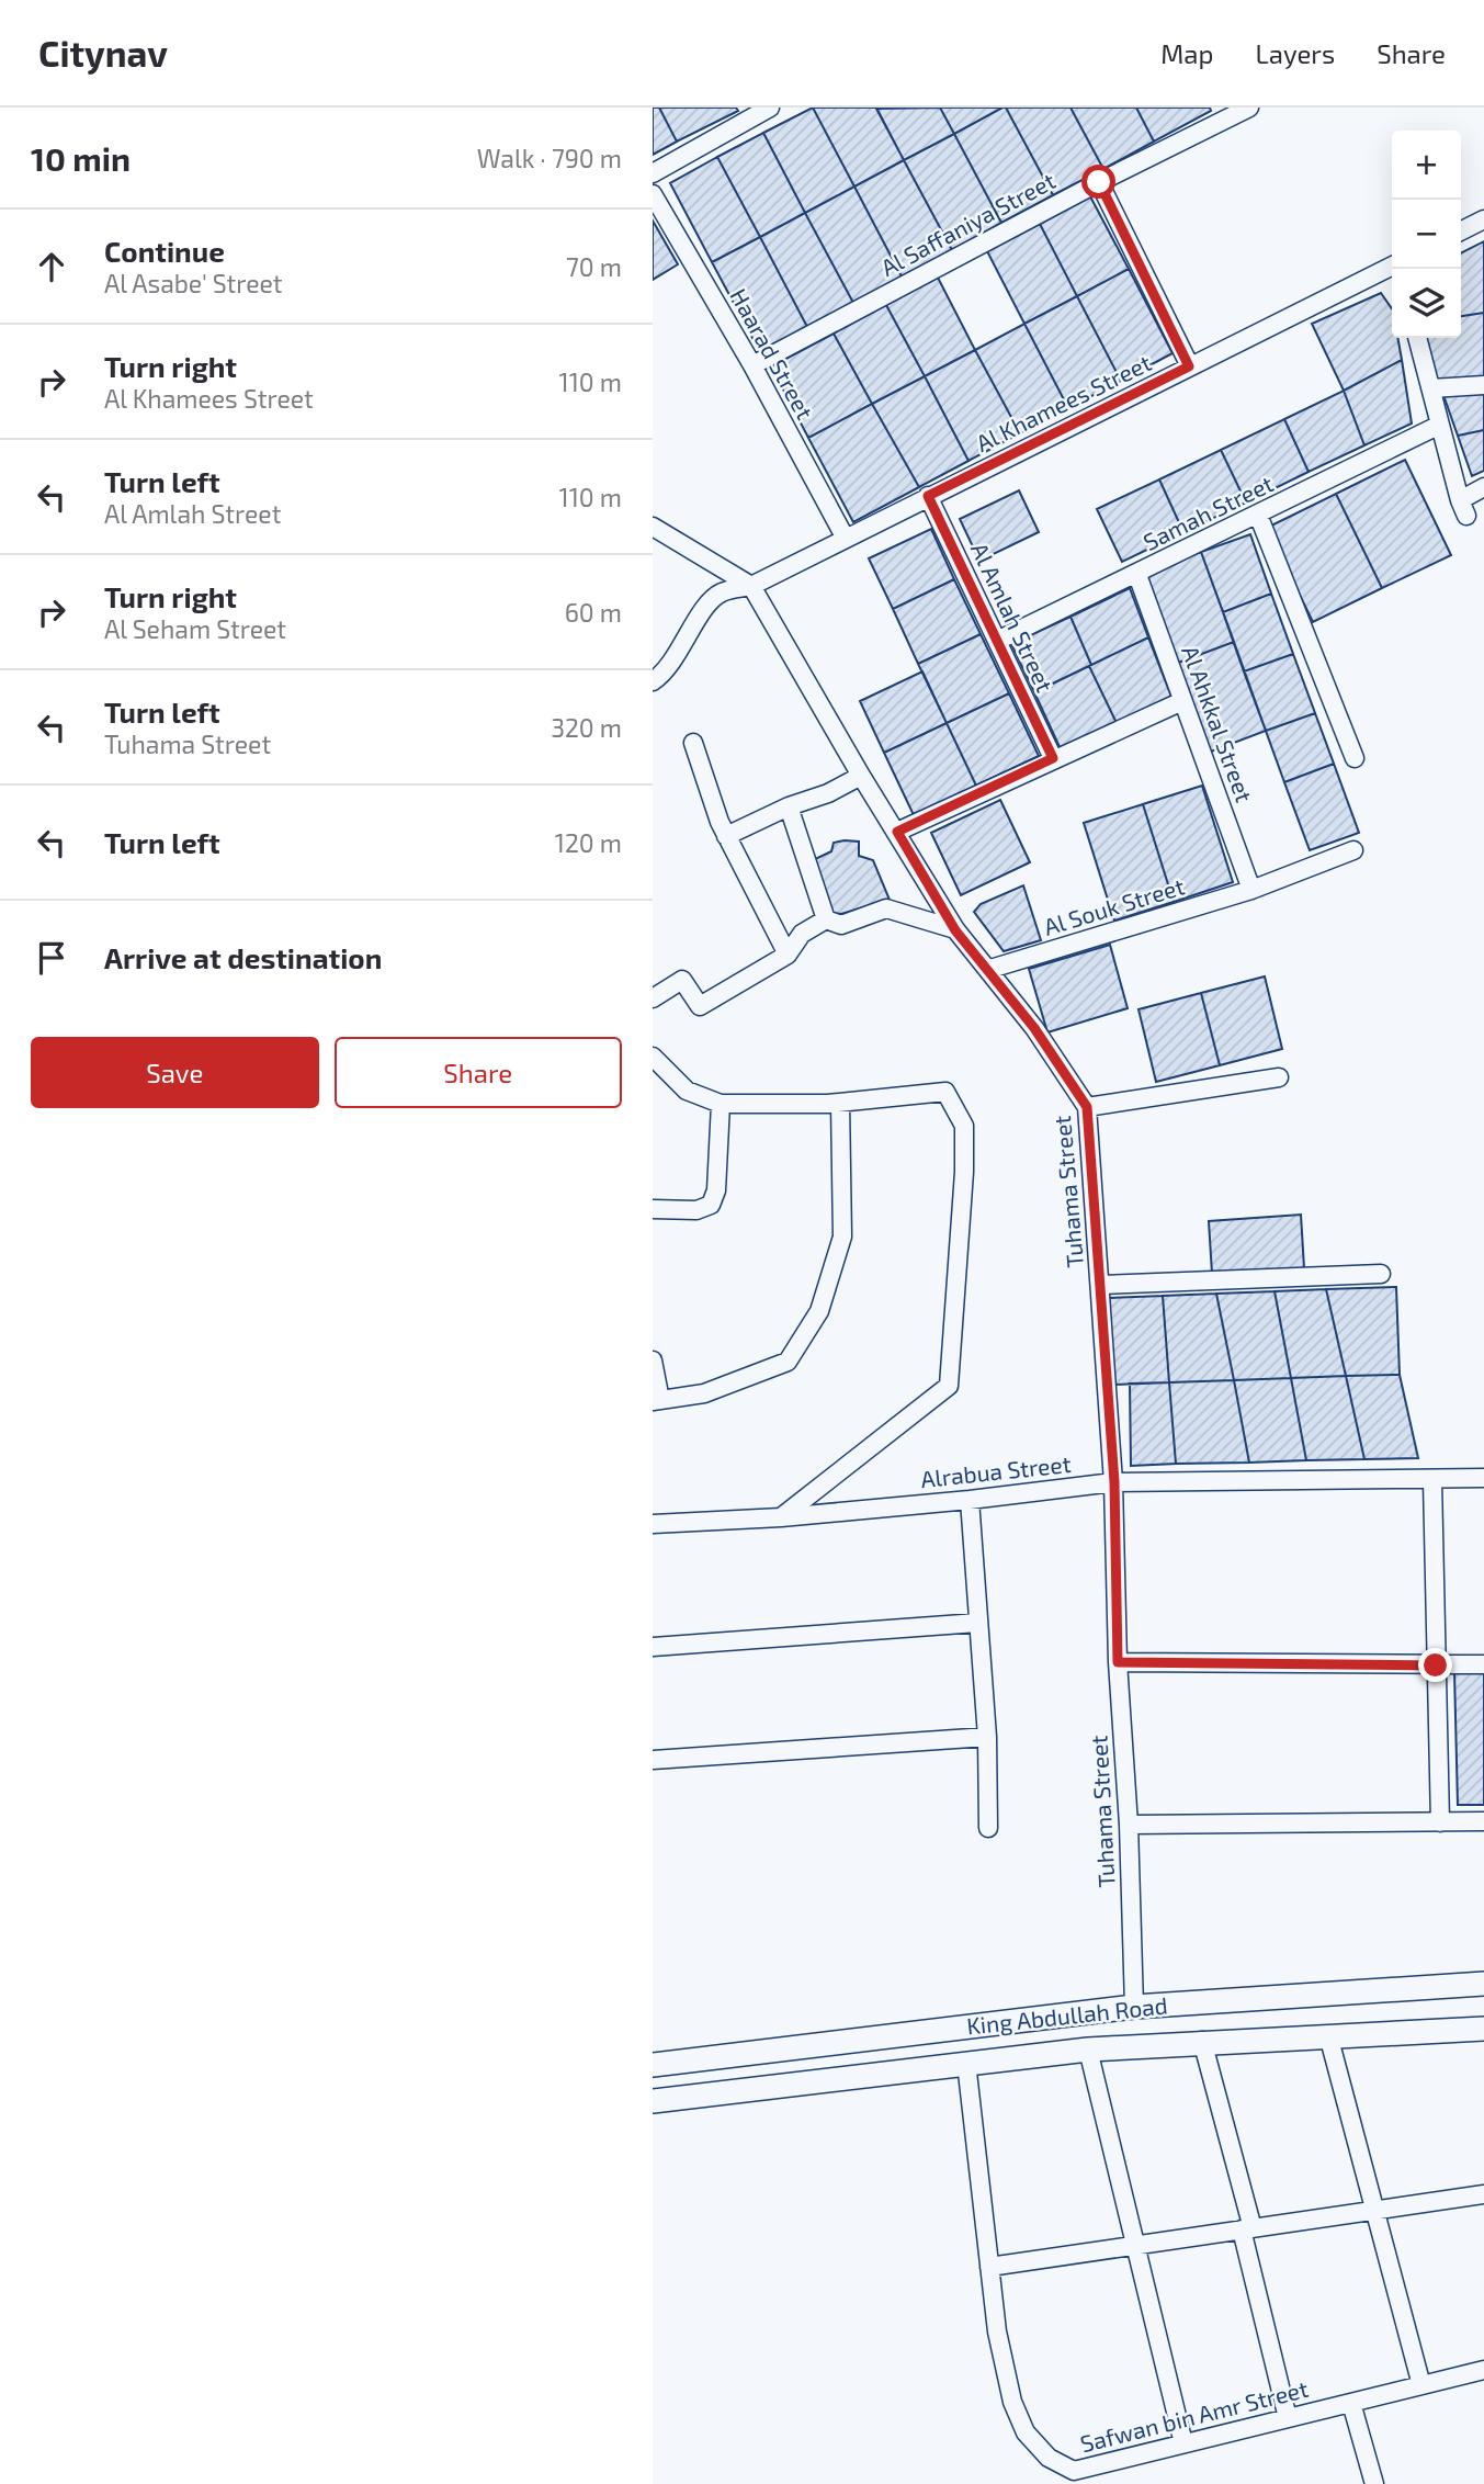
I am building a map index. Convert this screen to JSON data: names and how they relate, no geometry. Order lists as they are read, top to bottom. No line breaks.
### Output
{"streets":{"main road":["King Abdullah Road"],"street":["Al Saffaniya Street","Haarad Street","Al Khamees Street","Samah Street","Al Amlah Street","Al Ahkkal Street","Al Souk Street","Tuhama Street","Alrabua Street","Safwan bin Amr Street"]},"crossings":[["Al Saffaniya Street","Haarad Street"],["Haarad Street","Al Khamees Street"],["Al Khamees Street","Al Amlah Street"],["Al Khamees Street","Tuhama Street"],["Samah Street","Al Amlah Street"],["Samah Street","Al Ahkkal Street"],["Al Ahkkal Street","Al Souk Street"],["Al Souk Street","Tuhama Street"],["Tuhama Street","Alrabua Street"],["Tuhama Street","King Abdullah Road"],["King Abdullah Road","Safwan bin Amr Street"]],"page":{"header":"Citynav","nav":["Map","Layers","Share"],"heading":["10 min","Walk · 790 m"],"map_buttons":["+","−"],"list":[["Continue","Al Asabe' Street","70 m"],["Turn right","Al Khamees Street","110 m"],["Turn left","Al Amlah Street","110 m"],["Turn right","Al Seham Street","60 m"],["Turn left","Tuhama Street","320 m"],["Turn left","120 m"],"Arrive at destination"],"buttons":["Save","Share"]}}
